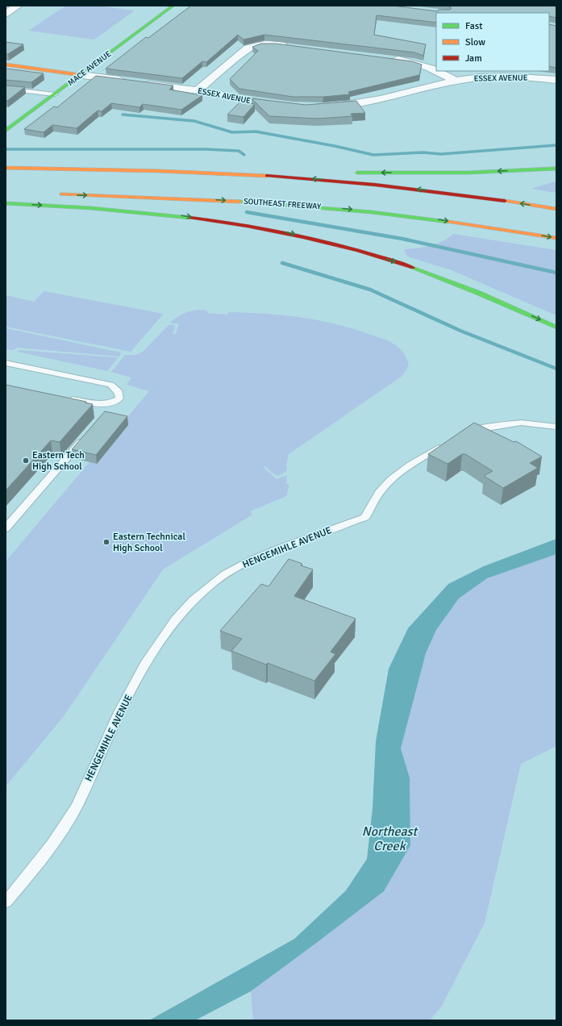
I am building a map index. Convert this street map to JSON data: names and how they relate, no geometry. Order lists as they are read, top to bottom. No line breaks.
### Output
{"streets":{"main road":["MACE AVENUE","SOUTHEAST FREEWAY"],"street":["ESSEX AVENUE"],"lane":["HENGEMIHLE AVENUE"]},"water":["Northeast Creek"],"places":["Eastern Tech High School","Eastern Technical High School"],"legend":["Fast","Slow","Jam"]}
